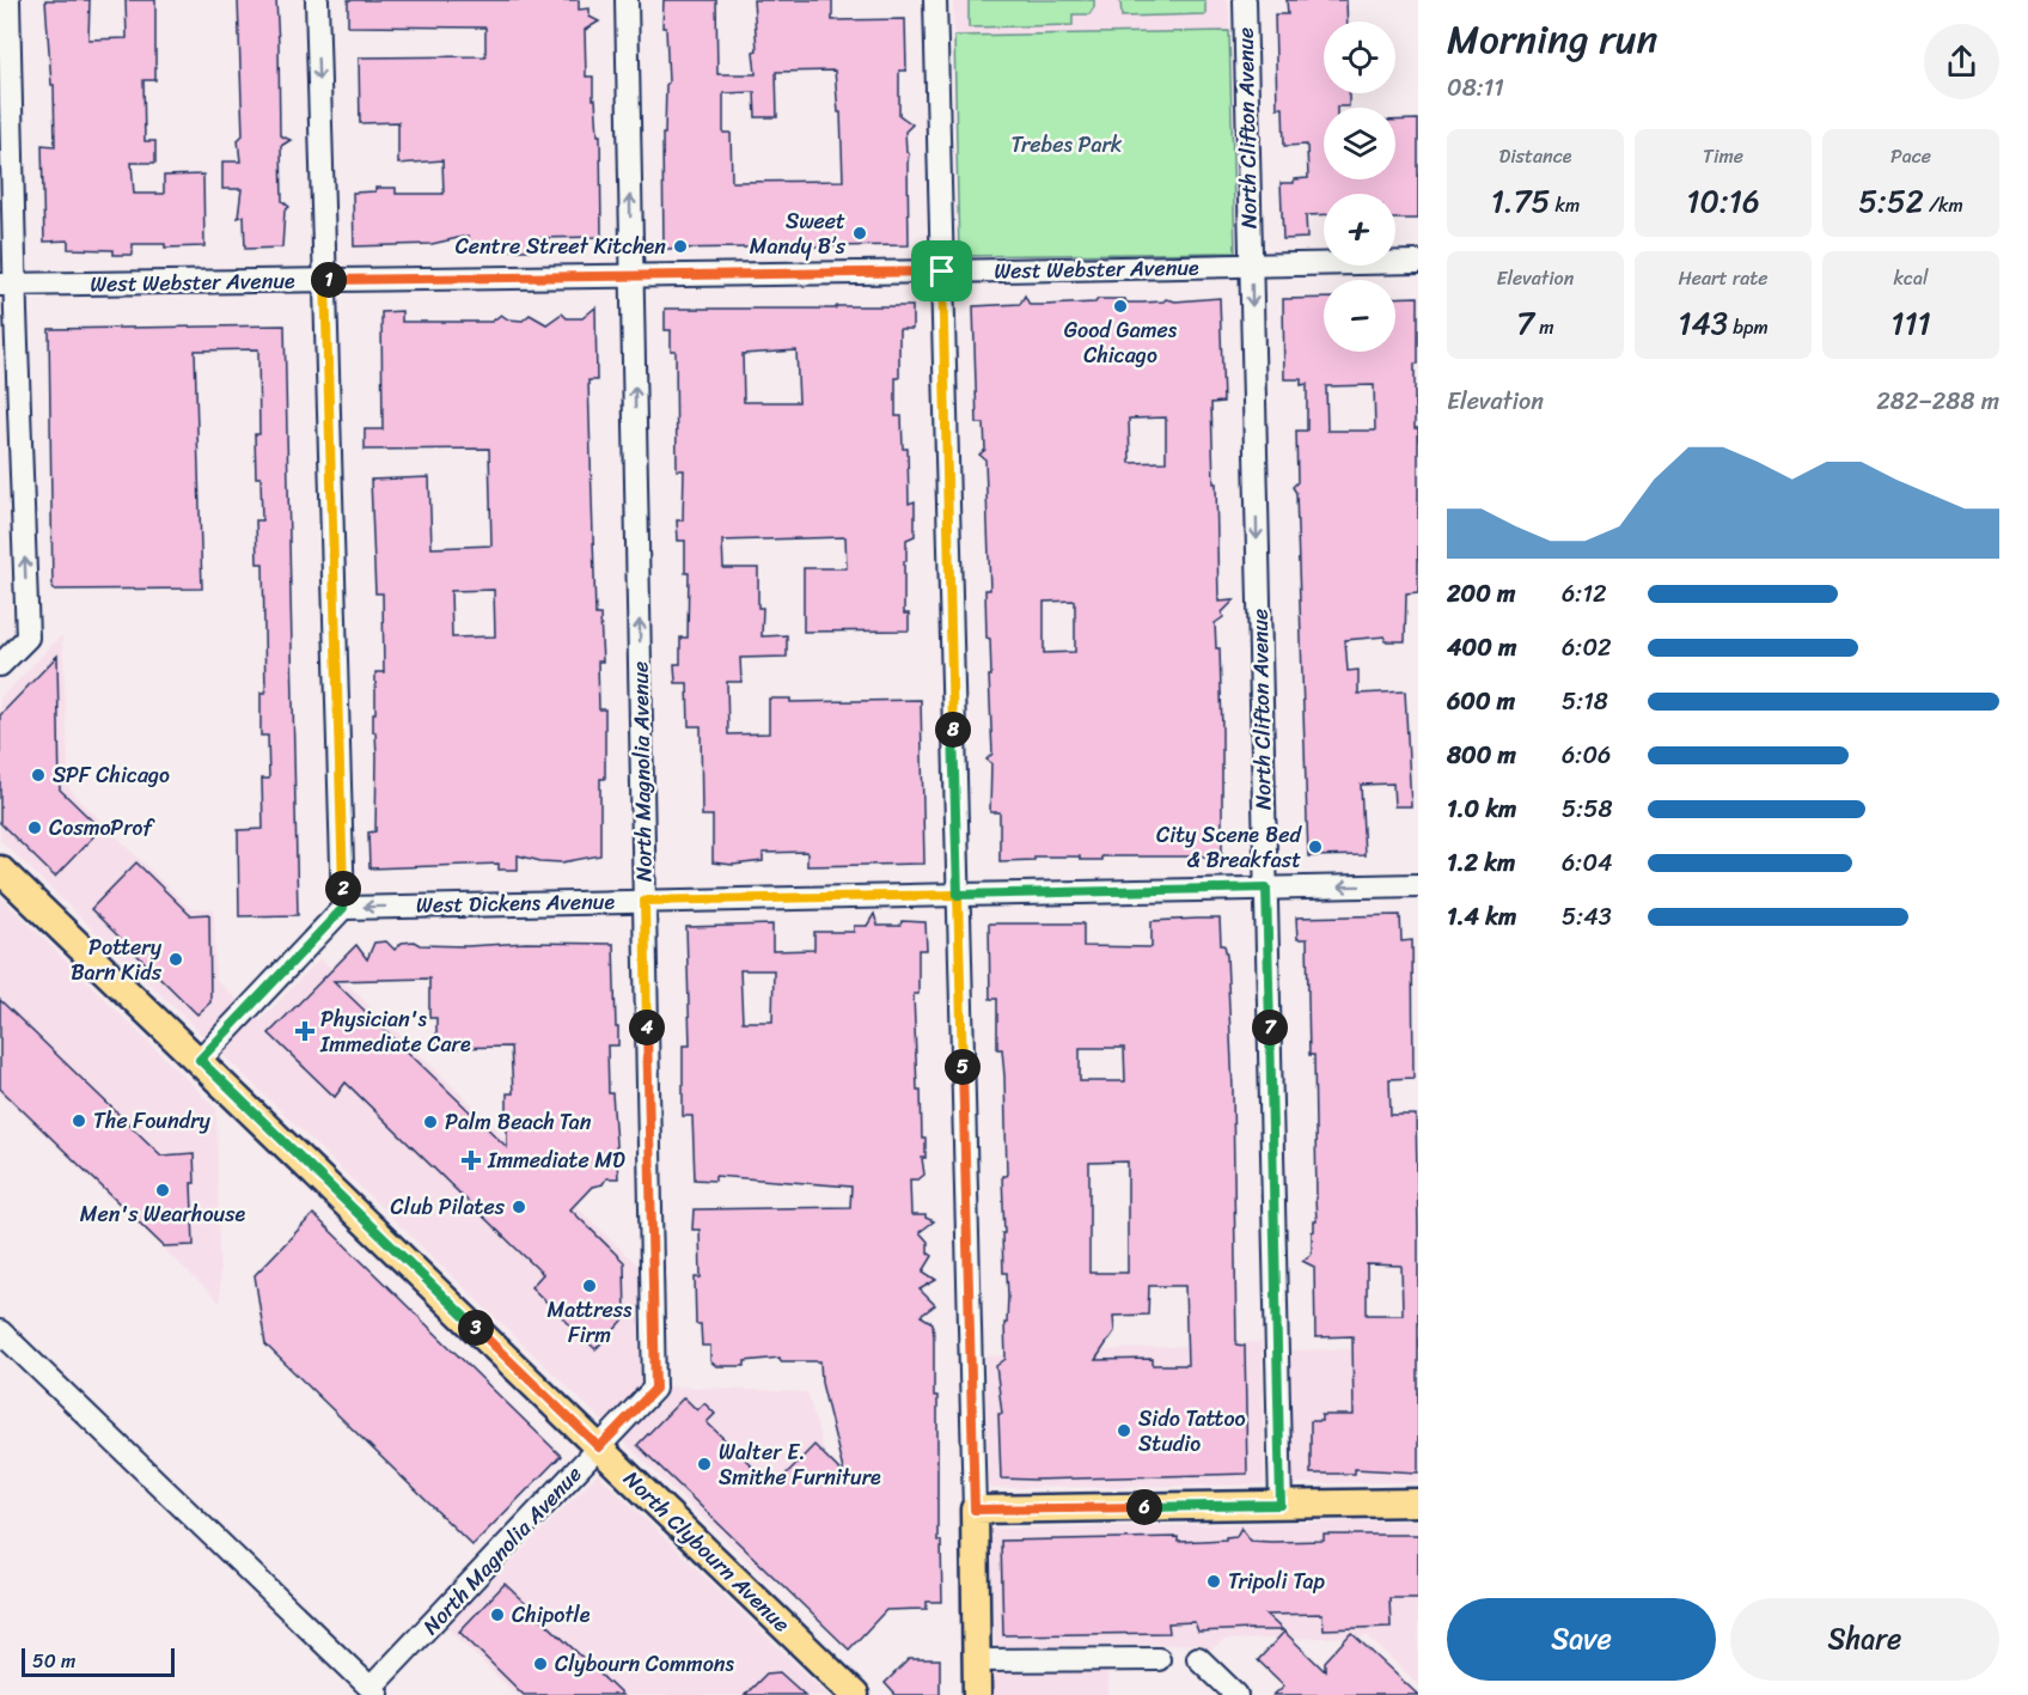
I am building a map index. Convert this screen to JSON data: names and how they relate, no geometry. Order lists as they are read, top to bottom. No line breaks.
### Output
{"streets":{"main road":["North Clybourn Avenue"],"street":["North Clifton Avenue","West Webster Avenue","North Magnolia Avenue","West Dickens Avenue"]},"crossings":[["North Clifton Avenue","West Webster Avenue"],["North Clifton Avenue","West Dickens Avenue"],["West Webster Avenue","North Magnolia Avenue"],["North Magnolia Avenue","West Dickens Avenue"],["North Magnolia Avenue","North Clybourn Avenue"]],"one_way":["North Clifton Avenue","North Magnolia Avenue","West Dickens Avenue"],"parks":["Trebes Park"],"places":{"other":["Sweet Mandy B’s","Centre Street Kitchen","Good Games Chicago","SPF Chicago","CosmoProf","City Scene Bed & Breakfast","Pottery Barn Kids","The Foundry","Palm Beach Tan","Men's Wearhouse","Club Pilates","Mattress Firm","Sido Tattoo Studio","Walter E. Smithe Furniture","Tripoli Tap","Chipotle","Clybourn Commons"],"health":["Physician's Immediate Care","Immediate MD"]},"scale_bar":"50 m","page":{"heading":["Morning run","08:11"],"map_buttons":["+","−"],"stats":[["Distance","1.75 km"],["Time","10:16"],["Pace","5:52 /km"],["Elevation","7 m"],["Heart rate","143 bpm"],["kcal","111"]],"pins":["1","8","2","4","7","5","3","6"],"chart":["Elevation","282–288 m"],"list":[{"name":"200 m","note":"6:12"},{"name":"400 m","note":"6:02"},{"name":"600 m","note":"5:18"},{"name":"800 m","note":"6:06"},{"name":"1.0 km","note":"5:58"},{"name":"1.2 km","note":"6:04"},{"name":"1.4 km","note":"5:43"}],"buttons":["Save","Share"],"scale":"50 m"}}
